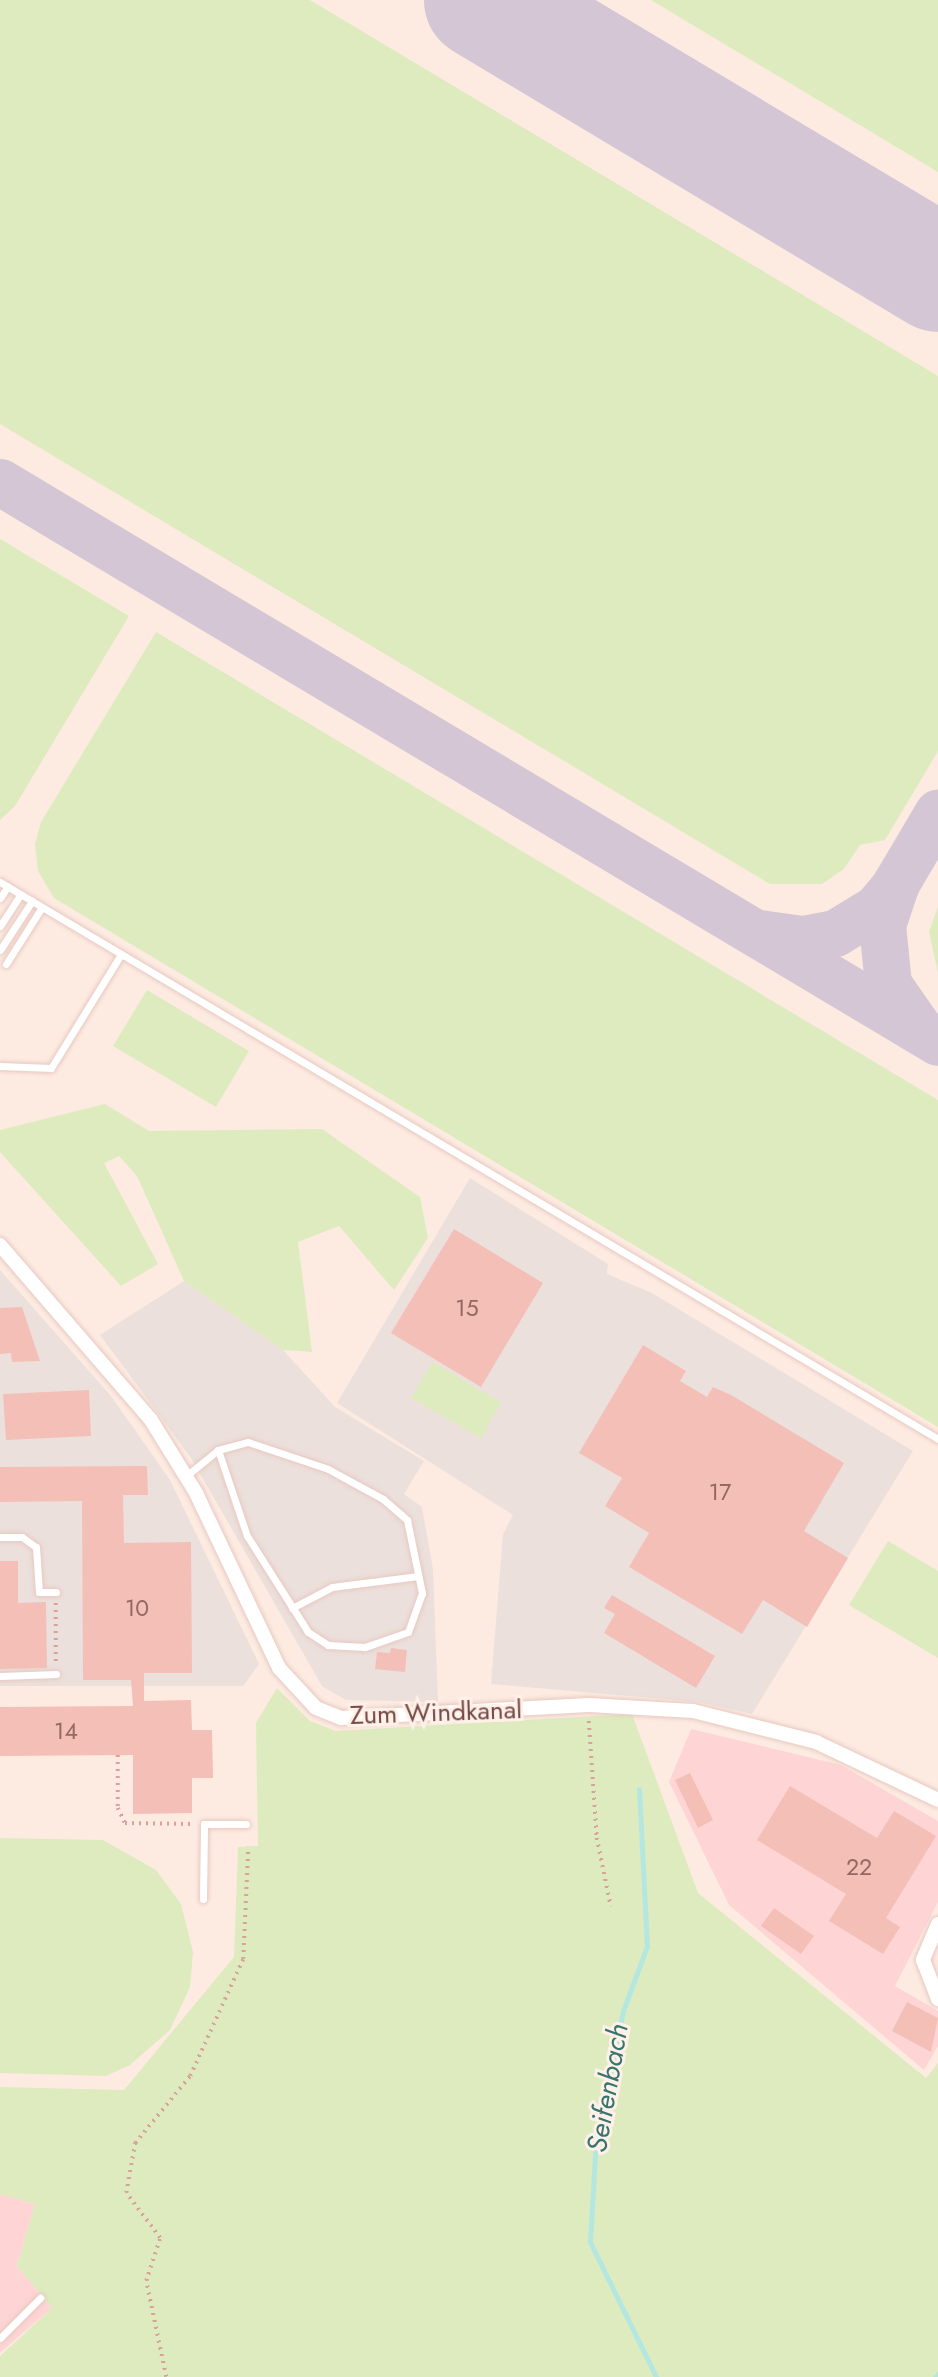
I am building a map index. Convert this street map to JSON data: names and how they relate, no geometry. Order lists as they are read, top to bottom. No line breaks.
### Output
{"streets":{"street":["Zum Windkanal"]},"water":["Seifenbach"],"house_numbers":["15","17","10","14","22"]}
